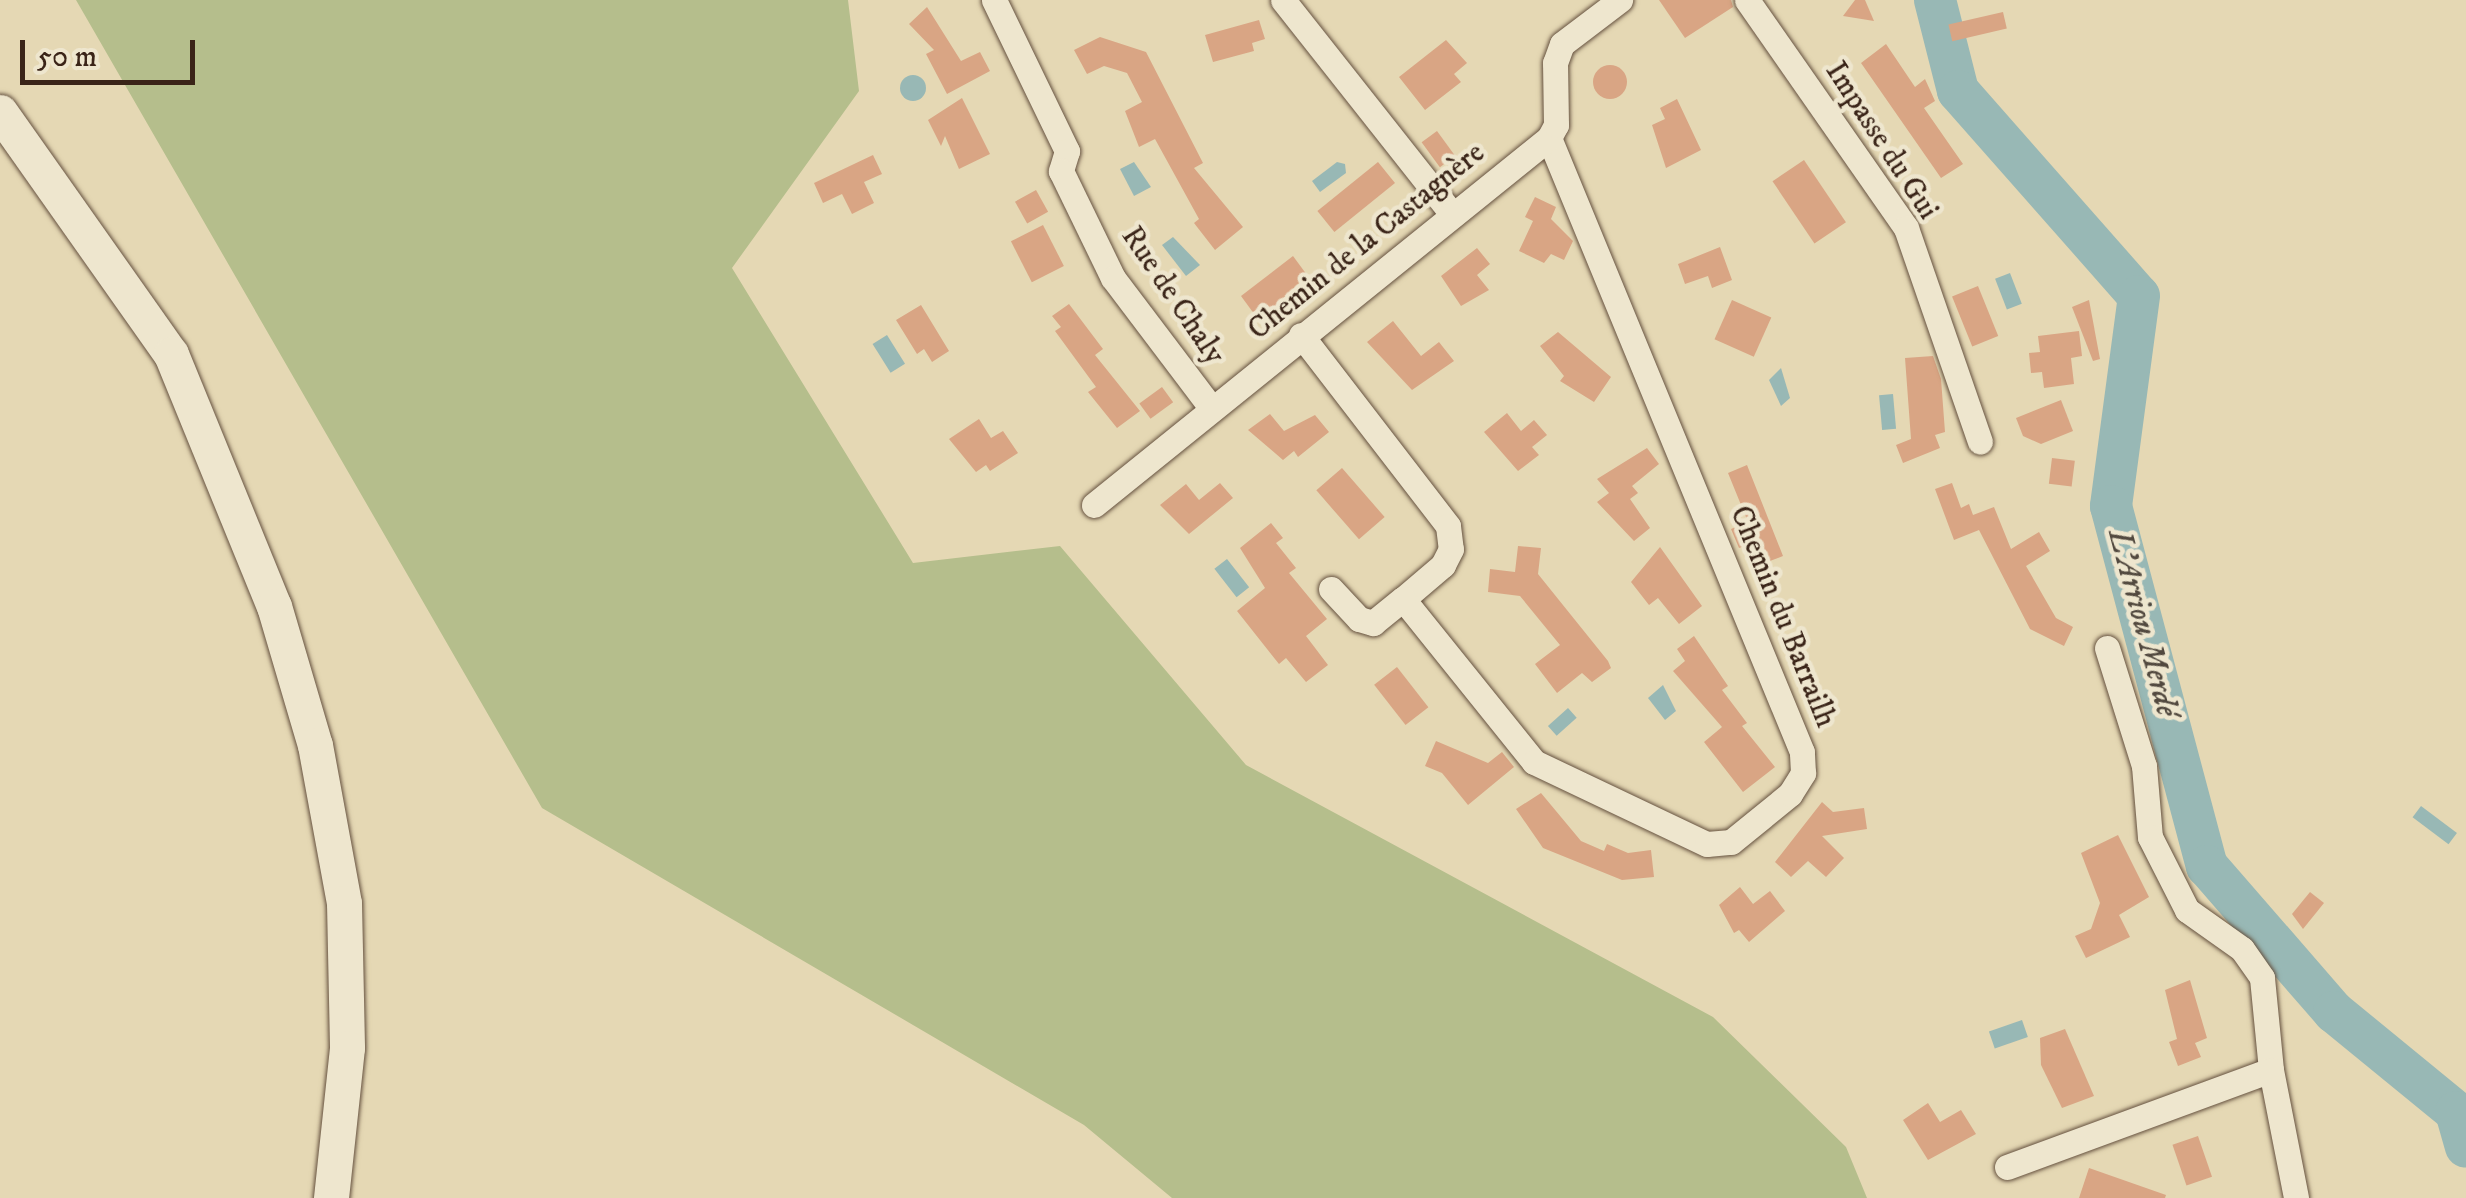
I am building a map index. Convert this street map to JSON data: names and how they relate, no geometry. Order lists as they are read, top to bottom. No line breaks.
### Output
{"streets":{"street":["Impasse du Gui","Chemin de la Castagnère","Rue de Chaly","Chemin du Barrailh"]},"crossings":[["Chemin de la Castagnère","Rue de Chaly"],["Chemin de la Castagnère","Chemin du Barrailh"]],"water":["L'Arriou Merdé"],"scale_bar":"50 m"}
